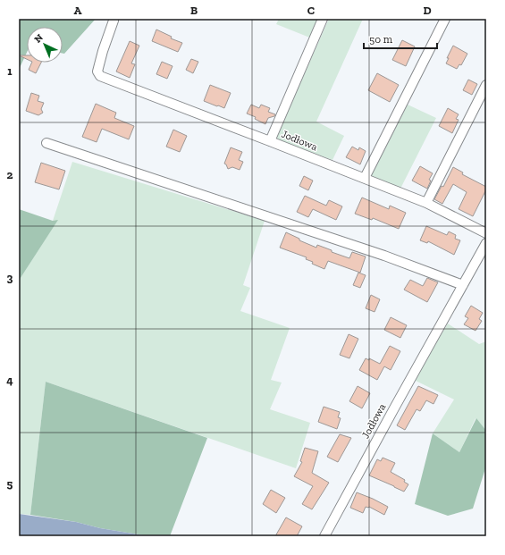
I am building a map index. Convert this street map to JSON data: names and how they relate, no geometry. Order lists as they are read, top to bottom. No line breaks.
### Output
{"streets":{"street":["Jodłowa"]},"scale_bar":"50 m","north":"top left","grid":{"columns":["A","B","C","D"],"rows":["1","2","3","4","5"]}}
